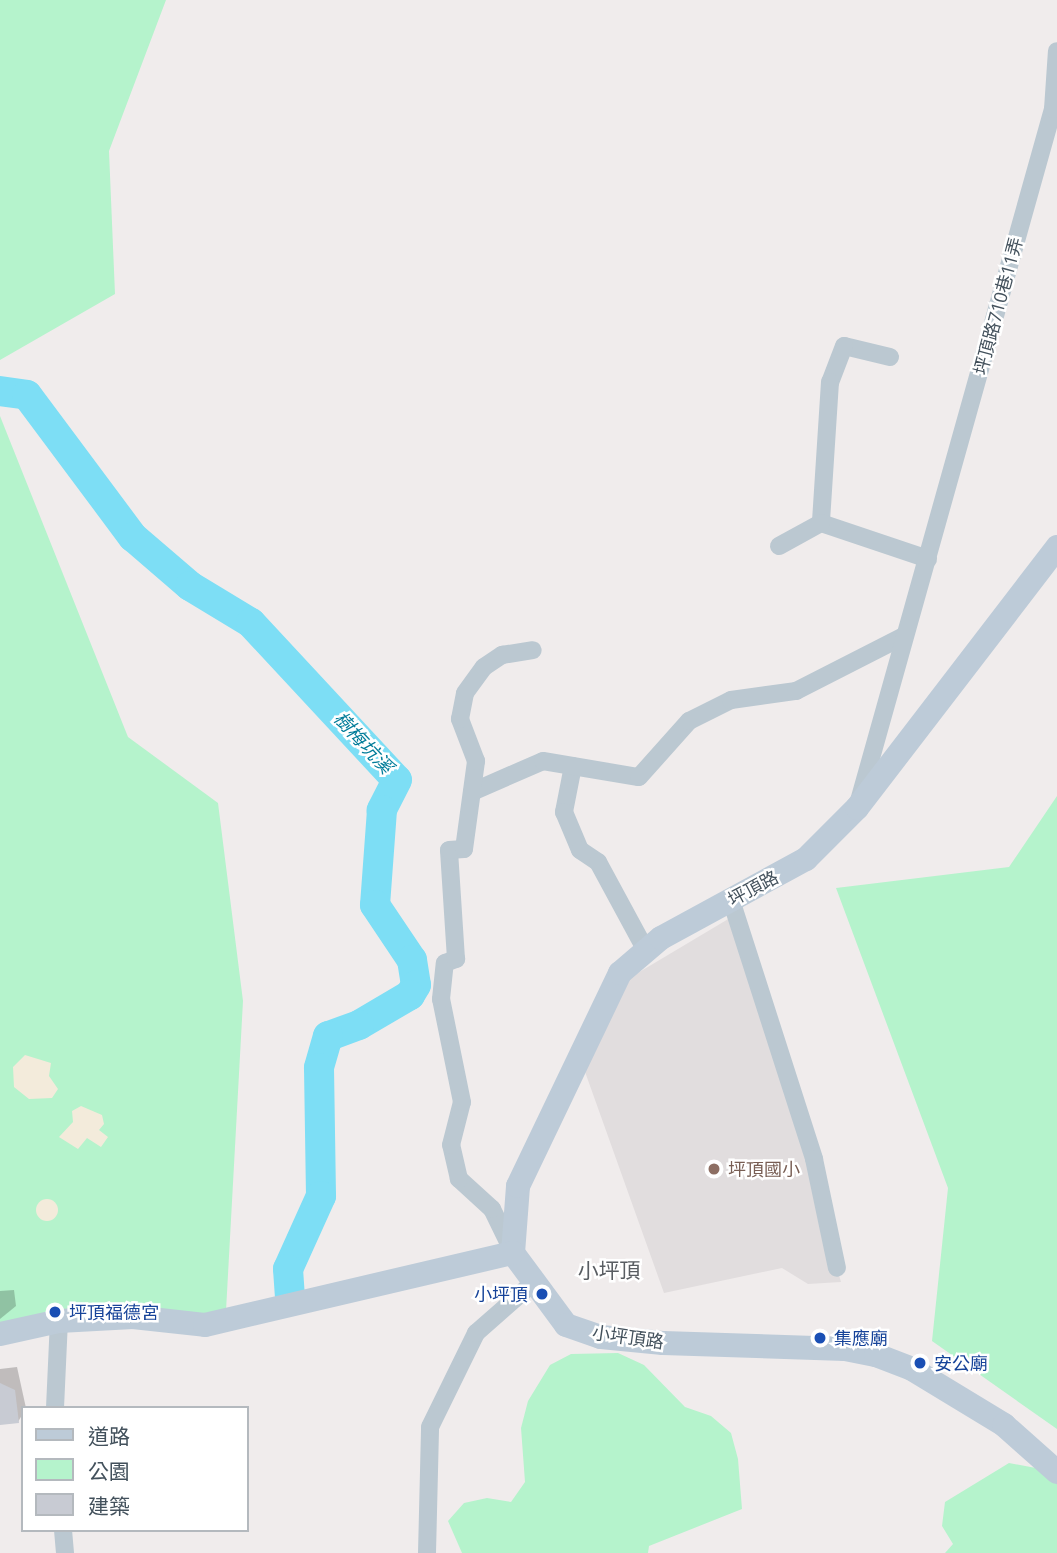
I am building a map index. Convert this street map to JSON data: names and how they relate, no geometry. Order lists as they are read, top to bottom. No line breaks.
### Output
{"streets":{"street":["坪頂路710巷11弄","坪頂路","小坪頂路"]},"crossings":[["坪頂路710巷11弄","坪頂路"],["坪頂路","小坪頂路"]],"districts":["小坪頂"],"water":["樹梅坑溪"],"places":["坪頂國小","小坪頂","坪頂福德宮","集應廟","安公廟"],"legend":["道路","公園","建築"]}
